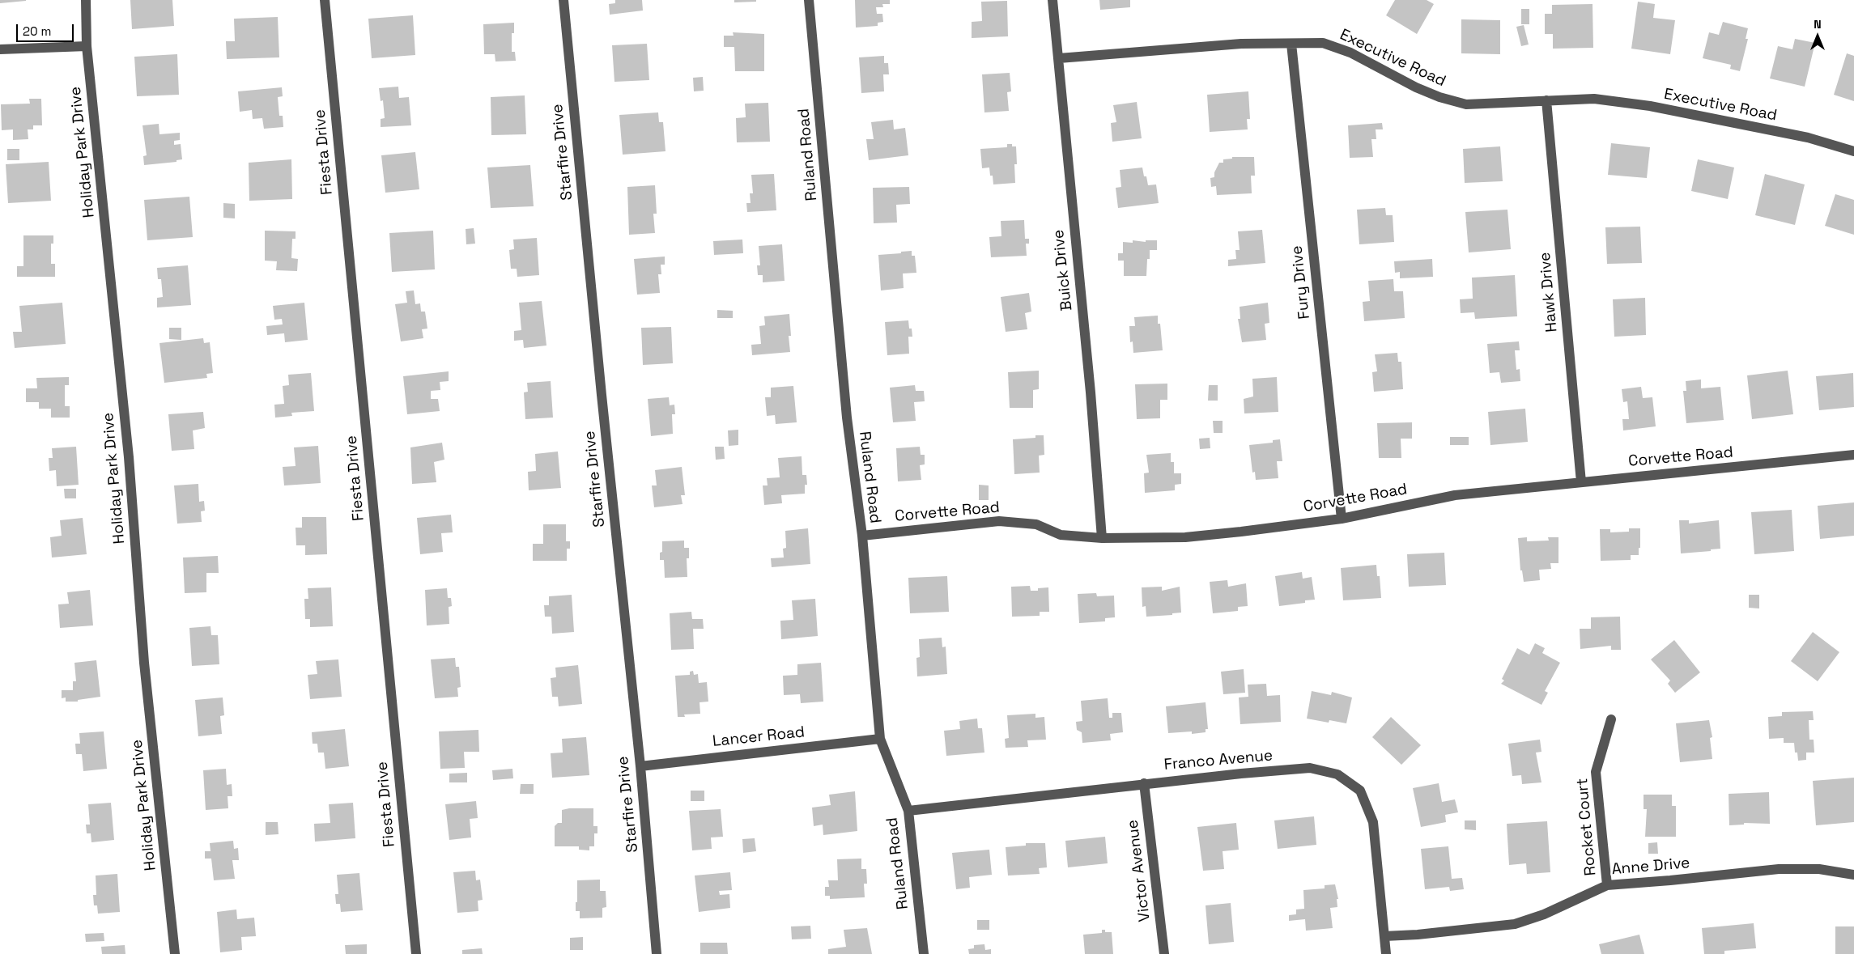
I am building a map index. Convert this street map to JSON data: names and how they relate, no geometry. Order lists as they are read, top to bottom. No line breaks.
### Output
{"streets":{"street":["Executive Road","Holiday Park Drive","Fiesta Drive","Starfire Drive","Ruland Road","Buick Drive","Fury Drive","Hawk Drive","Corvette Road","Lancer Road","Franco Avenue","Rocket Court","Anne Drive","Victor Avenue"]},"crossings":[["Executive Road","Buick Drive"],["Executive Road","Fury Drive"],["Executive Road","Hawk Drive"],["Starfire Drive","Lancer Road"],["Ruland Road","Corvette Road"],["Ruland Road","Lancer Road"],["Ruland Road","Franco Avenue"],["Buick Drive","Corvette Road"],["Fury Drive","Corvette Road"],["Hawk Drive","Corvette Road"],["Franco Avenue","Anne Drive"],["Franco Avenue","Victor Avenue"],["Rocket Court","Anne Drive"]],"scale_bar":"20 m","north":"top"}
